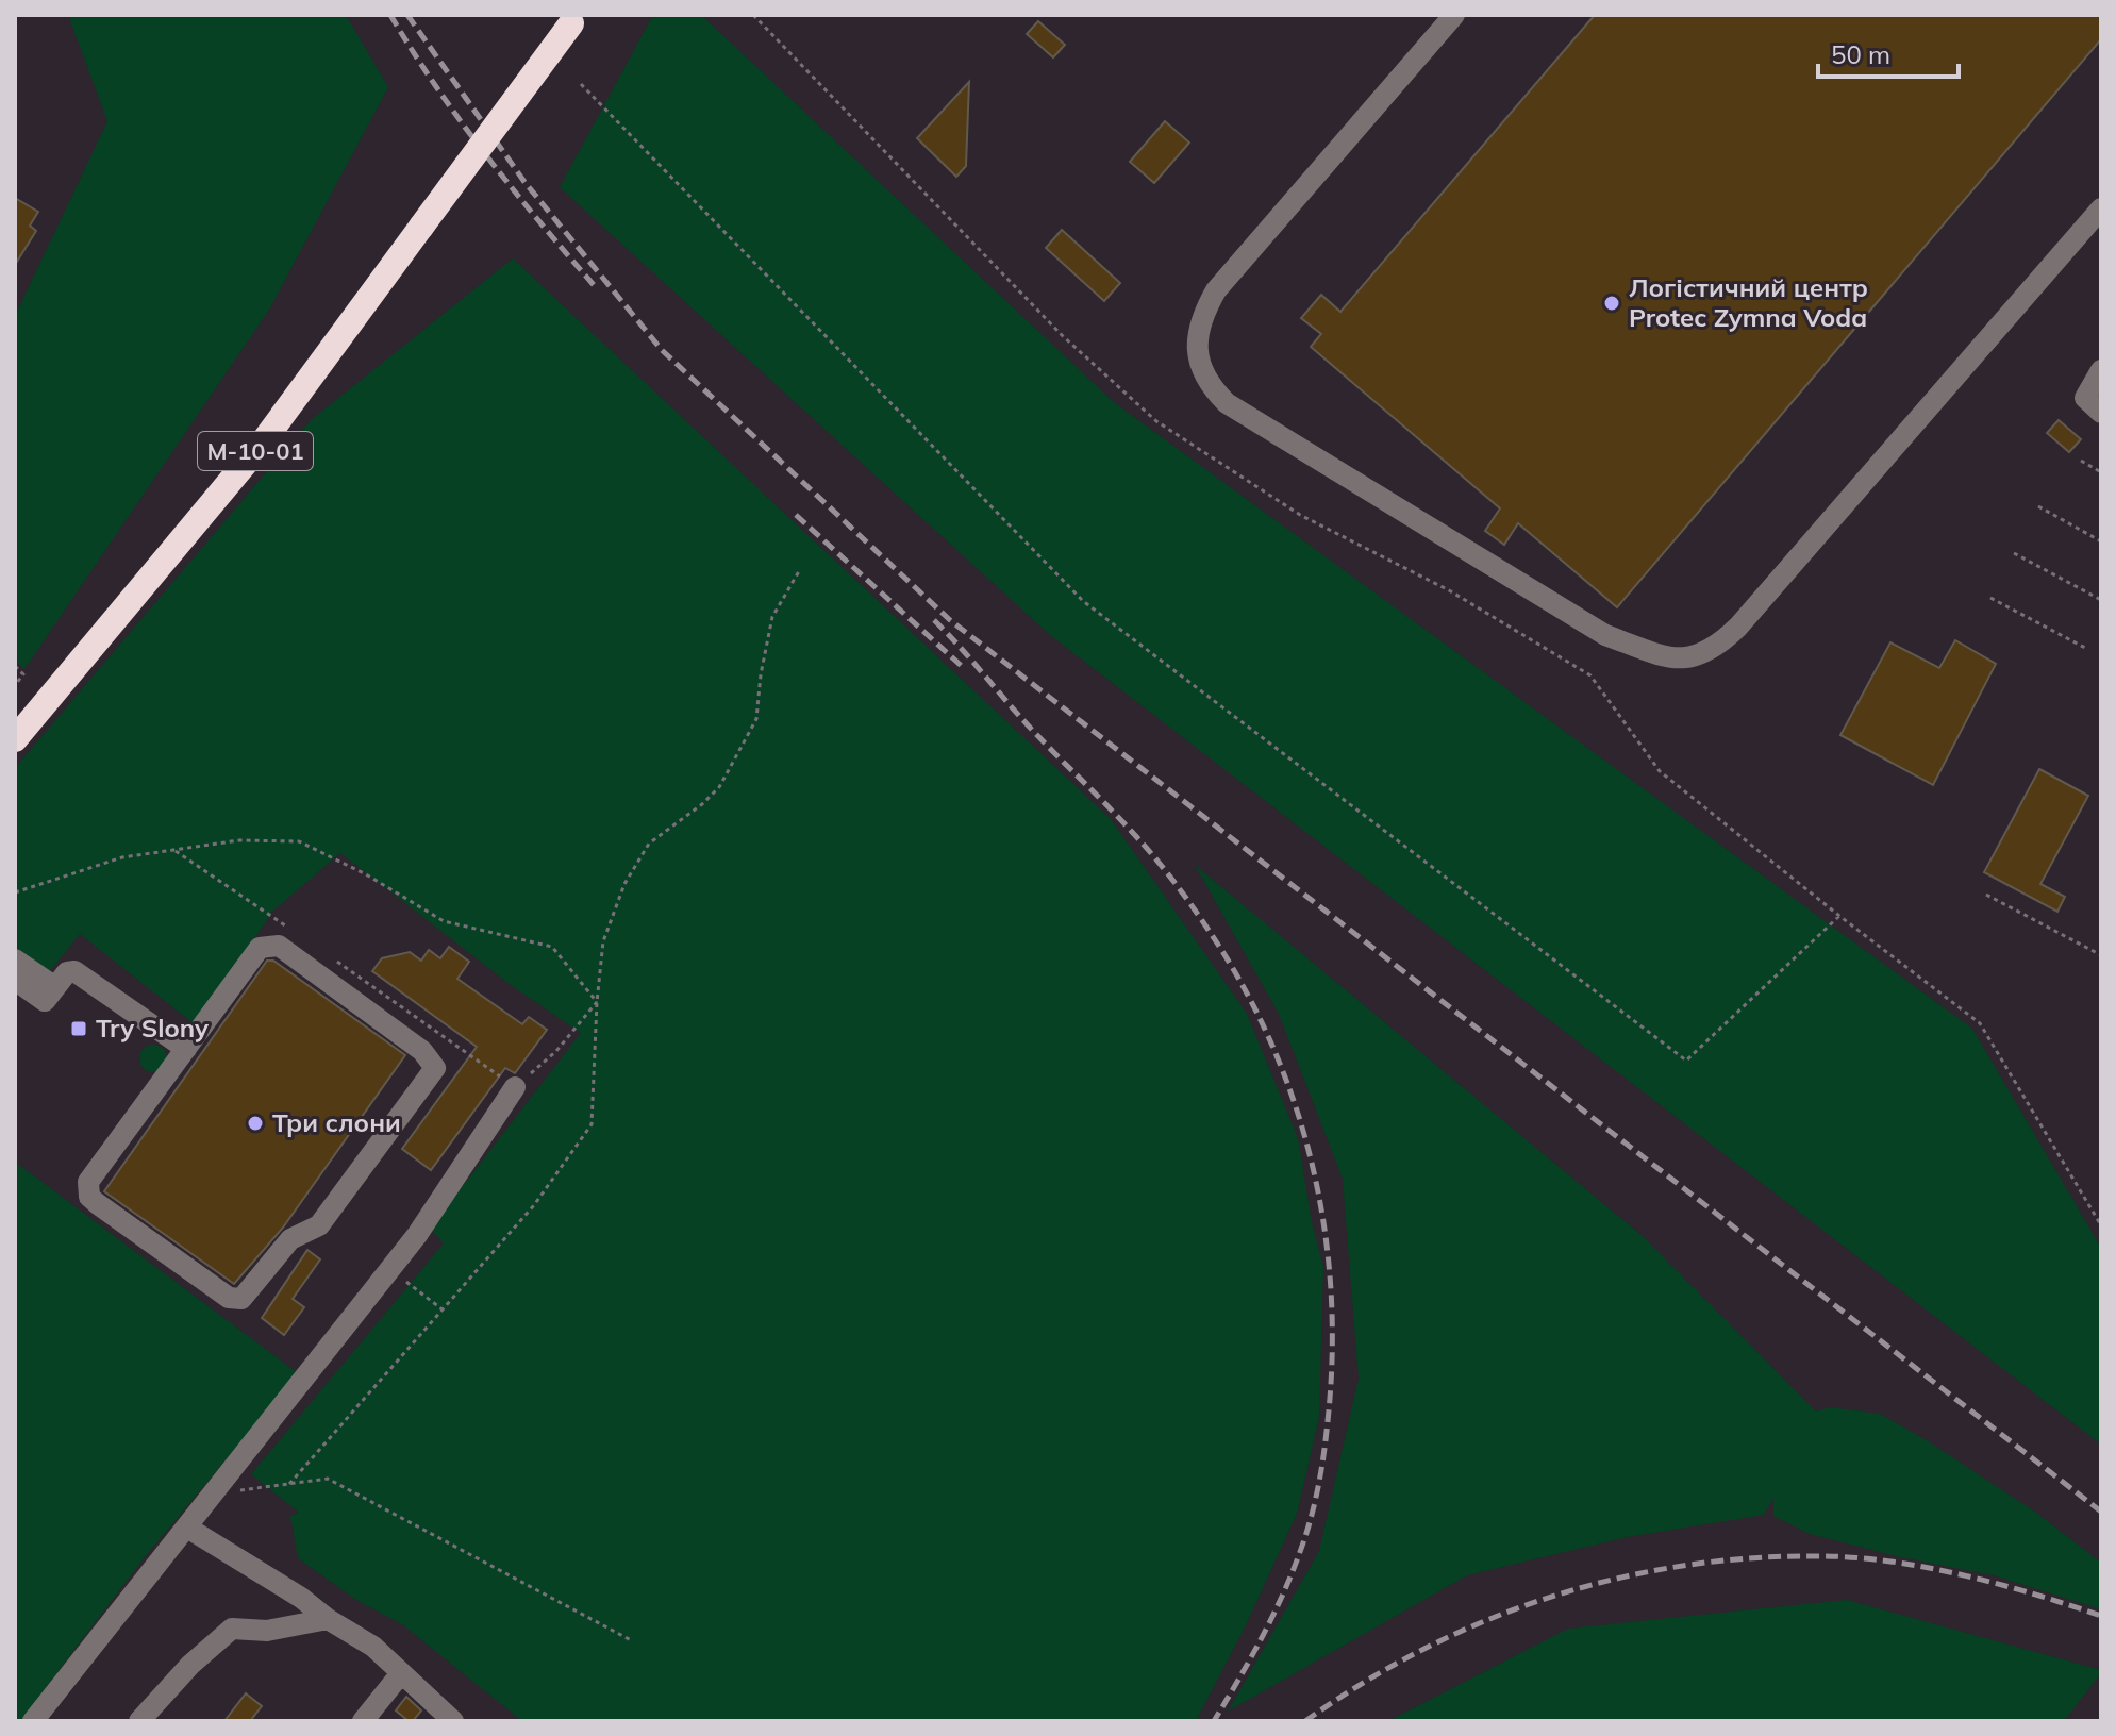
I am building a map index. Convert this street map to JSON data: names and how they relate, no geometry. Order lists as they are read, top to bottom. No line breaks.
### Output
{"streets":{"highway":["М-10-01"]},"places":{"other":["Логістичний центр Protec Zymna Voda","Три слони"],"transit":["Try Slony"]},"scale_bar":"50 m"}
